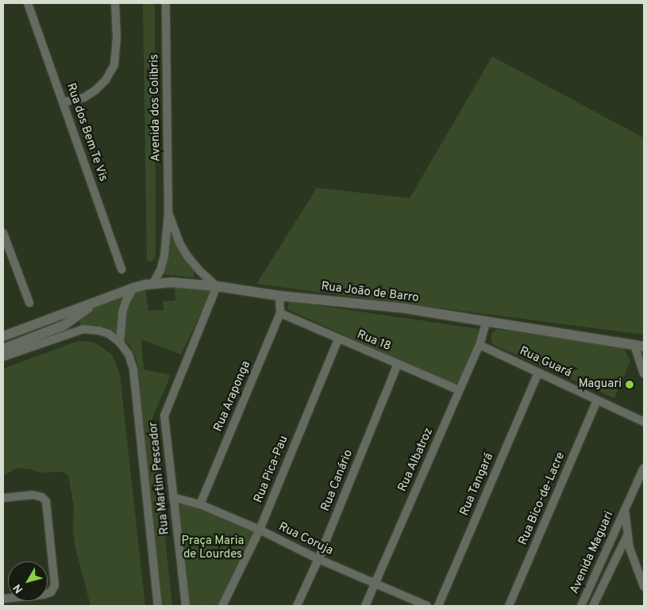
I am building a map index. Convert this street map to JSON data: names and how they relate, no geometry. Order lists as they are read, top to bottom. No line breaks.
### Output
{"streets":{"street":["Avenida dos Colibris","Rua dos Bem Te Vis","Rua João de Barro","Rua 18","Rua Guará","Rua Araponga","Rua Albatroz","Rua Pica-Pau","Rua Martim Pescador","Rua Canário","Rua Tangará","Rua Bico-de-Lacre","Rua Coruja","Avenida Maguari"]},"crossings":[["Avenida dos Colibris","Rua João de Barro"],["Avenida dos Colibris","Rua Martim Pescador"],["Rua João de Barro","Rua Araponga"],["Rua João de Barro","Rua Albatroz"],["Rua João de Barro","Rua Martim Pescador"],["Rua 18","Rua Araponga"],["Rua 18","Rua Albatroz"],["Rua 18","Rua Pica-Pau"],["Rua 18","Rua Canário"],["Rua Guará","Rua Albatroz"],["Rua Guará","Rua Tangará"],["Rua Guará","Rua Bico-de-Lacre"],["Rua Araponga","Rua Coruja"],["Rua Albatroz","Rua Coruja"],["Rua Pica-Pau","Rua Coruja"],["Rua Martim Pescador","Rua Coruja"],["Rua Canário","Rua Coruja"]],"parks":["Praça Maria de Lourdes"],"places":["Maguari"],"north":"bottom left"}
